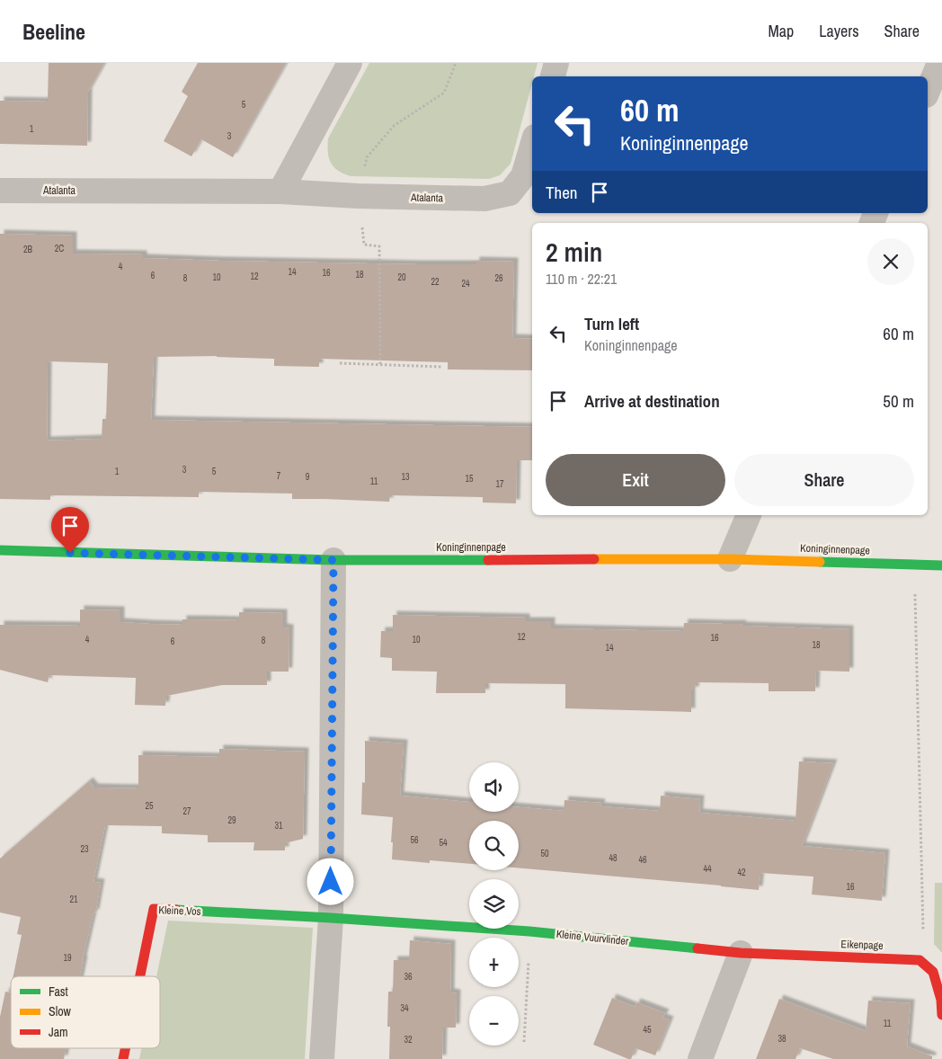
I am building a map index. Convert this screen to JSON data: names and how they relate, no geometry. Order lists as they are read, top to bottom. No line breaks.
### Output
{"streets":{"street":["Atalanta","Koninginnenpage","Kleine Vos","Kleine Vuurvlinder","Eikenpage"]},"crossings":[["Kleine Vos","Kleine Vuurvlinder"],["Kleine Vuurvlinder","Eikenpage"]],"house_numbers":["5","1","3","2C","2B","4","14","16","18","6","12","10","20","8","26","22","24","3","1","5","7","9","13","15","11","17","12","16","4","10","8","6","18","14","25","27","29","31","56","54","23","50","48","46","44","42","16","21","19","36","34","11","45","38","32"],"legend":["Fast","Slow","Jam"],"page":{"header":"Beeline","nav":["Map","Layers","Share"],"turn":["60 m","Koninginnenpage"],"then":"Then","heading":["2 min","110 m · 22:21"],"list":[{"name":"Turn left","note":"Koninginnenpage","value":"60 m"},{"name":"Arrive at destination","value":"50 m"}],"buttons":["Exit","Share"],"map_buttons":["+","−"]}}
